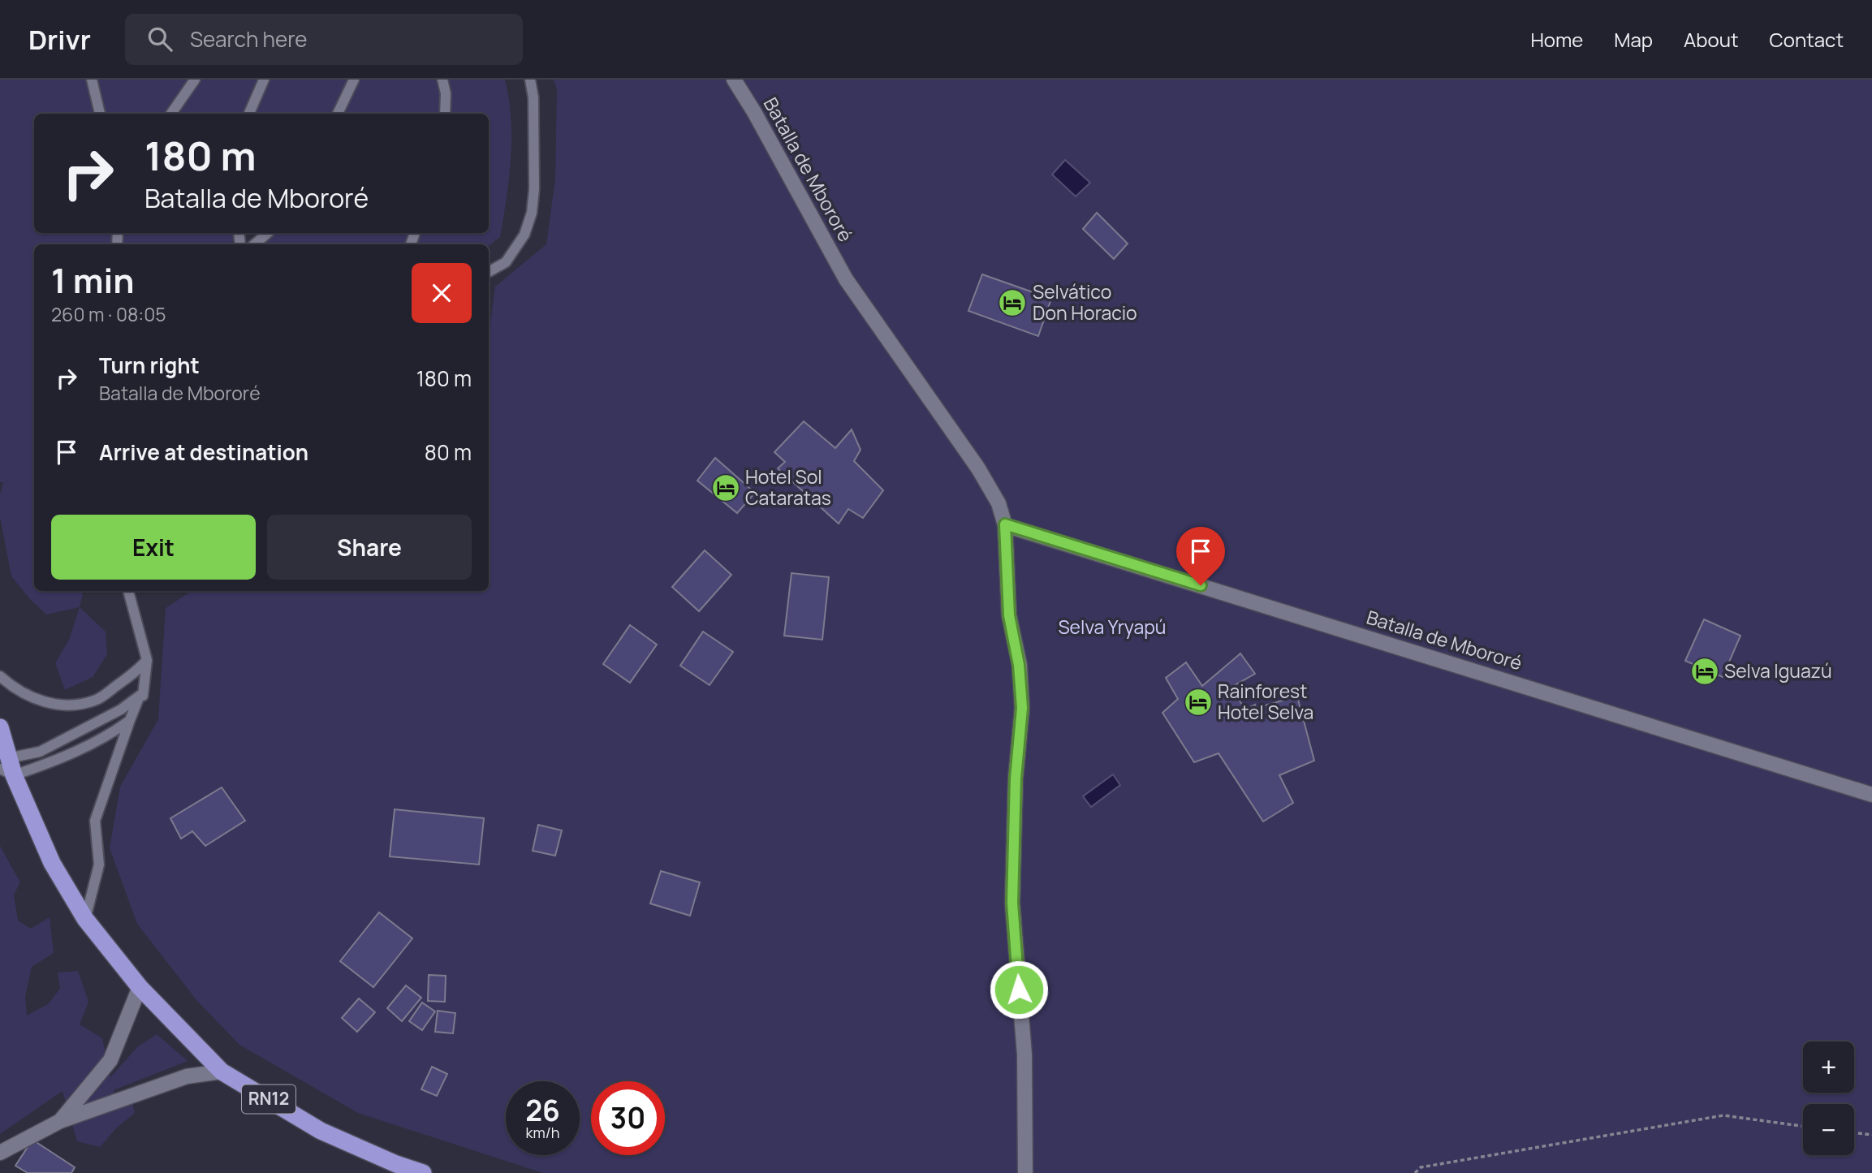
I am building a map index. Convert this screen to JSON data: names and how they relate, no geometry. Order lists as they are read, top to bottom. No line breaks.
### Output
{"streets":{"highway":["RN12"],"street":["Batalla de Mbororé"]},"parks":["Selva Yryapú"],"places":{"hotel":["Selvático Don Horacio","Hotel Sol Cataratas","Selva Iguazú","Rainforest Hotel Selva"]},"page":{"header":"Drivr","search":"Search here","nav":["Home","Map","About","Contact"],"turn":["180 m","Batalla de Mbororé"],"heading":["1 min","260 m · 08:05"],"list":[{"name":"Turn right","note":"Batalla de Mbororé","value":"180 m"},{"name":"Arrive at destination","value":"80 m"}],"buttons":["Exit","Share"],"map_buttons":["+","−"],"speed":"26 km/h","limit":"30"}}
